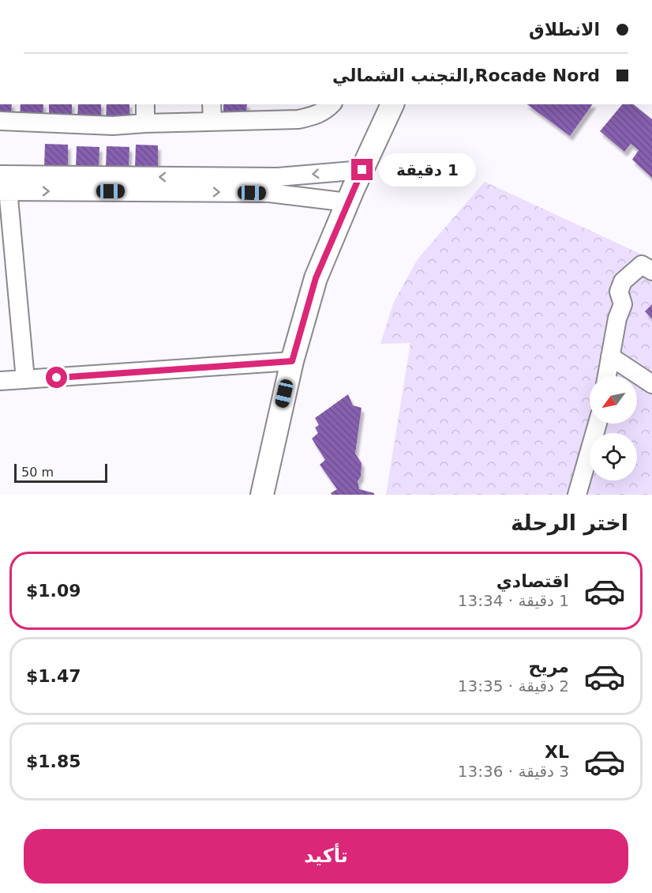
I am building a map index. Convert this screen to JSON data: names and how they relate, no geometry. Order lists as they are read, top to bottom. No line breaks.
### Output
{"scale_bar":"50 m","north":"bottom left","page":{"banner":["الانطلاق","Rocade Nord,التجنب الشمالي"],"bubble":"1 دقيقة","scale":"50 m","heading":"اختر الرحلة","list":[{"name":"اقتصادي","note":"1 دقيقة · 13:34","value":"$1.09"},{"name":"مريح","note":"2 دقيقة · 13:35","value":"$1.47"},{"name":"XL","note":"3 دقيقة · 13:36","value":"$1.85"}],"buttons":"تأكيد"}}
